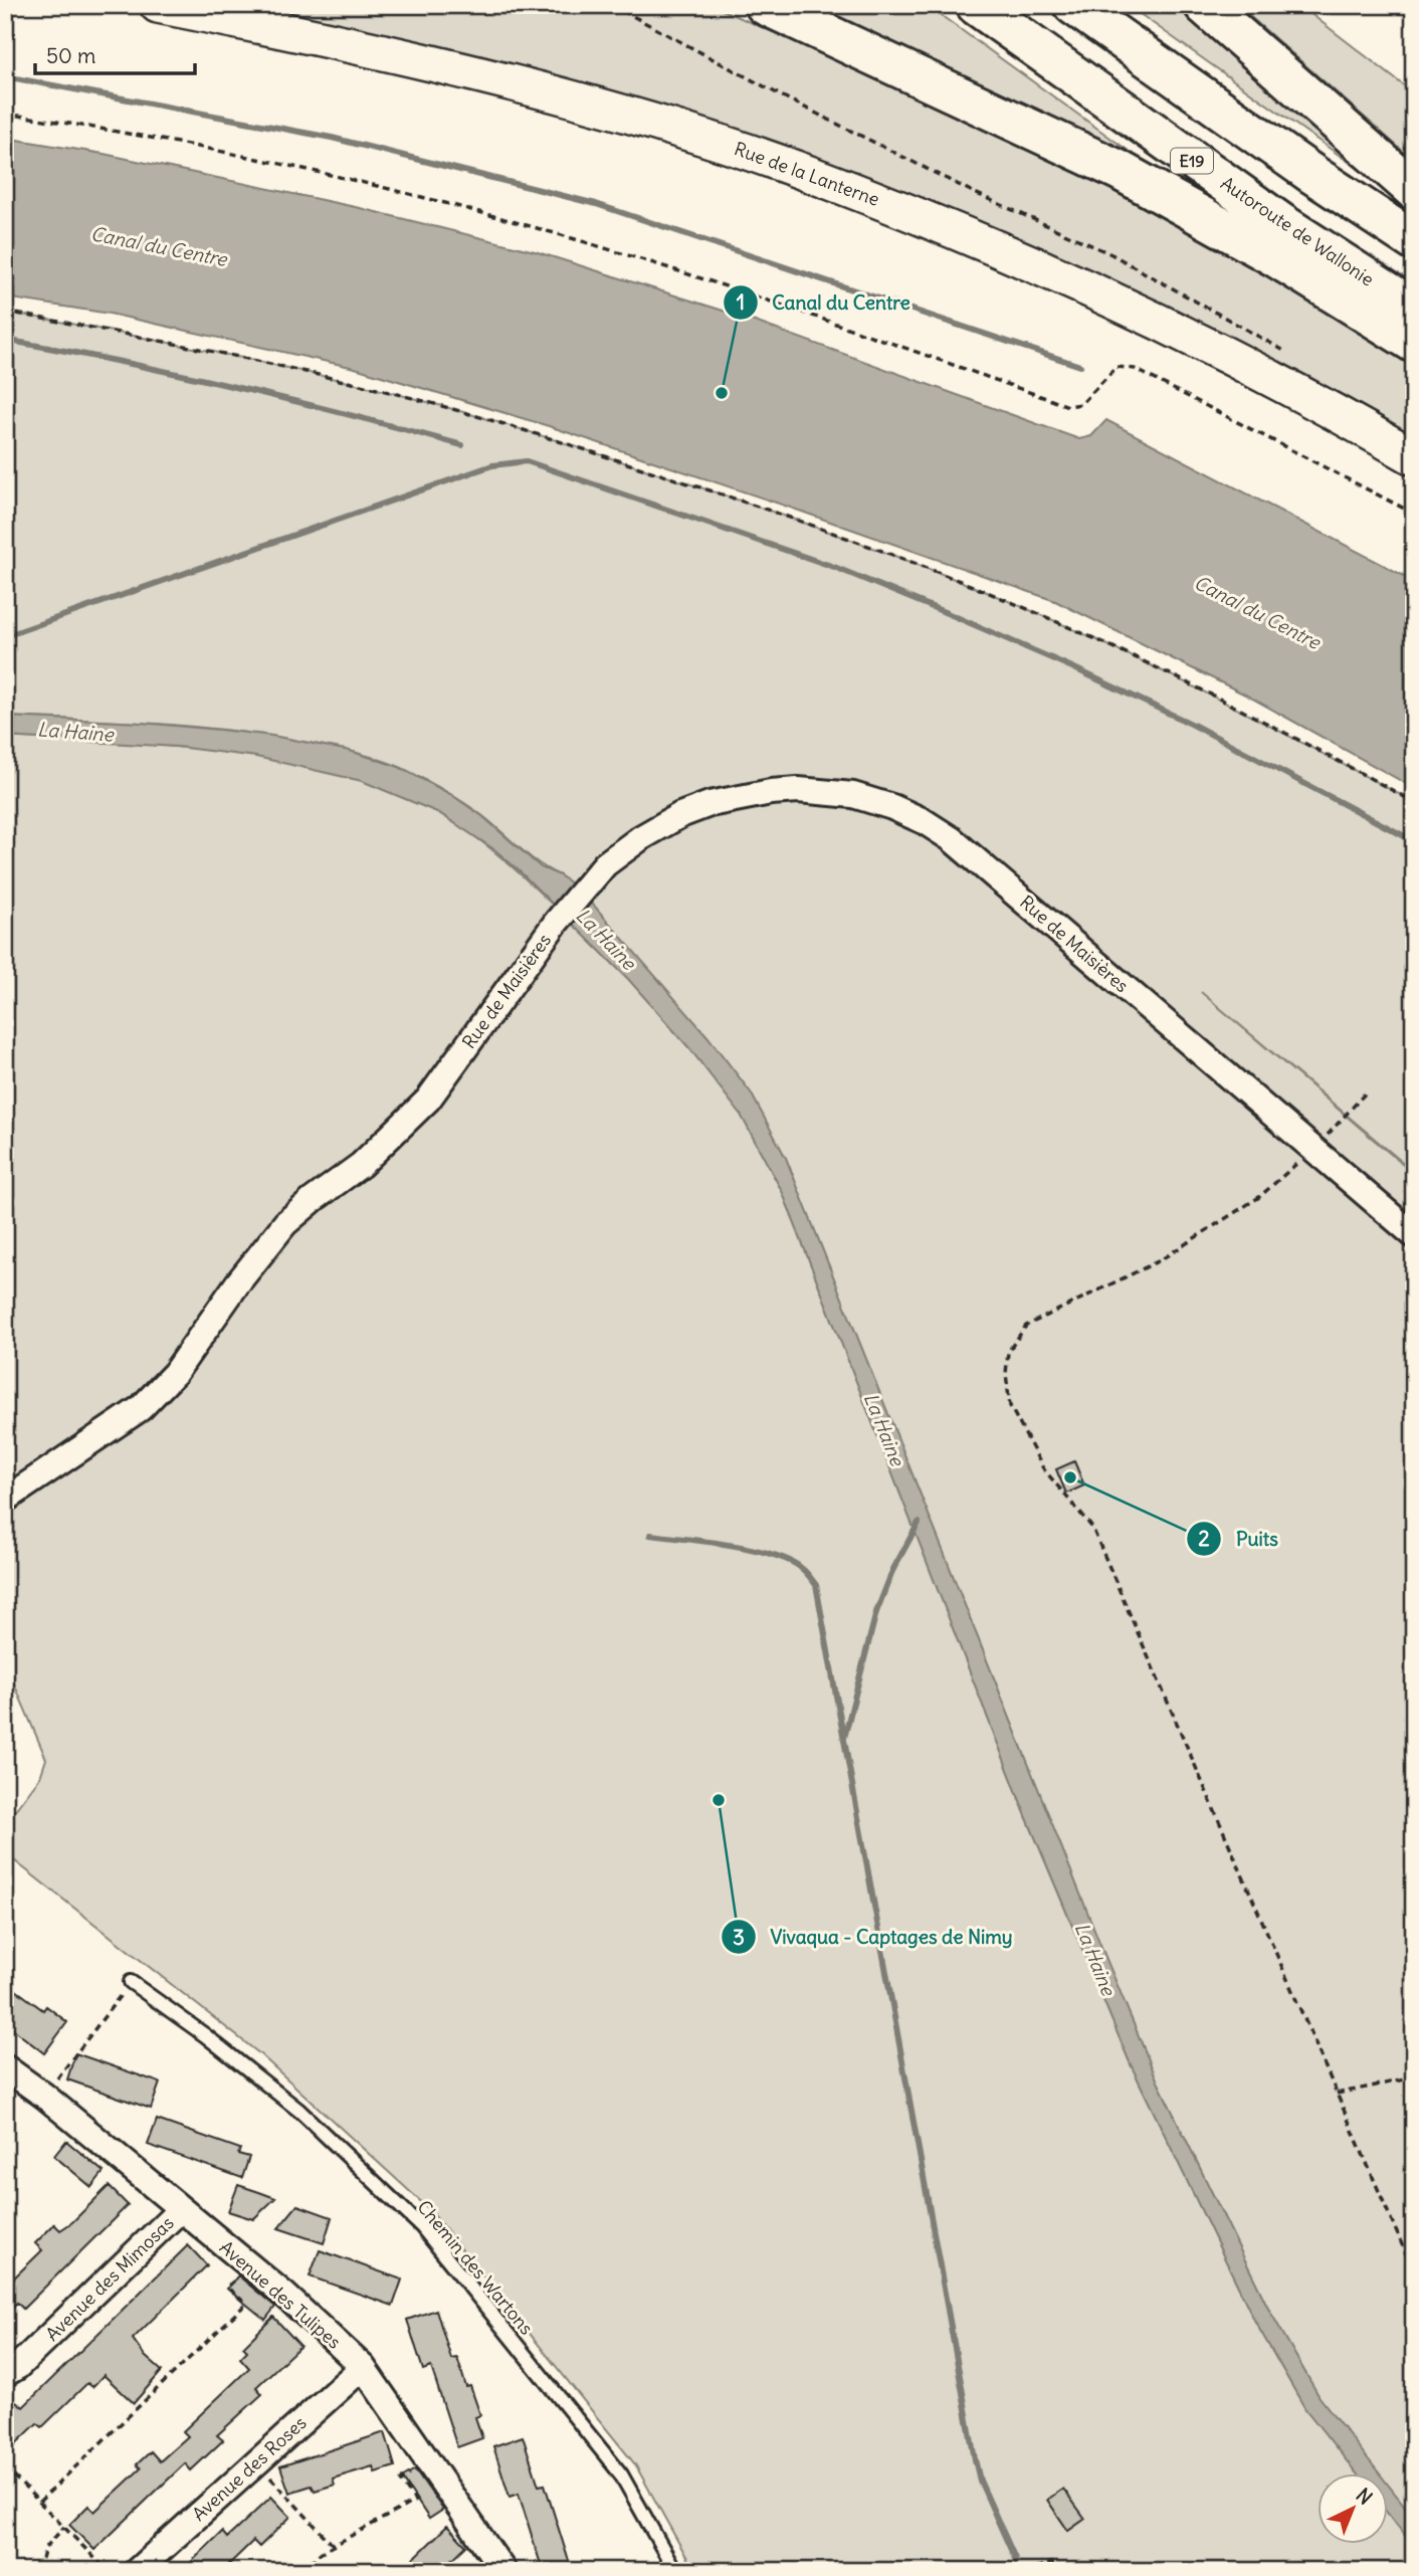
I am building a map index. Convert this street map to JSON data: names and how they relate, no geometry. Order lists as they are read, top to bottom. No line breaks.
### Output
{"streets":{"highway":["E19","Autoroute de Wallonie"],"main road":["Rue de la Lanterne"],"street":["Rue de Maisières","Avenue des Mimosas","Avenue des Tulipes","Avenue des Roses"],"lane":["Chemin des Wartons"]},"crossings":[["Avenue des Mimosas","Avenue des Tulipes"],["Avenue des Tulipes","Avenue des Roses"]],"water":["Canal du Centre","La Haine"],"places":["Canal du Centre","Puits","Vivaqua - Captages de Nimy"],"scale_bar":"50 m","north":"top right"}
